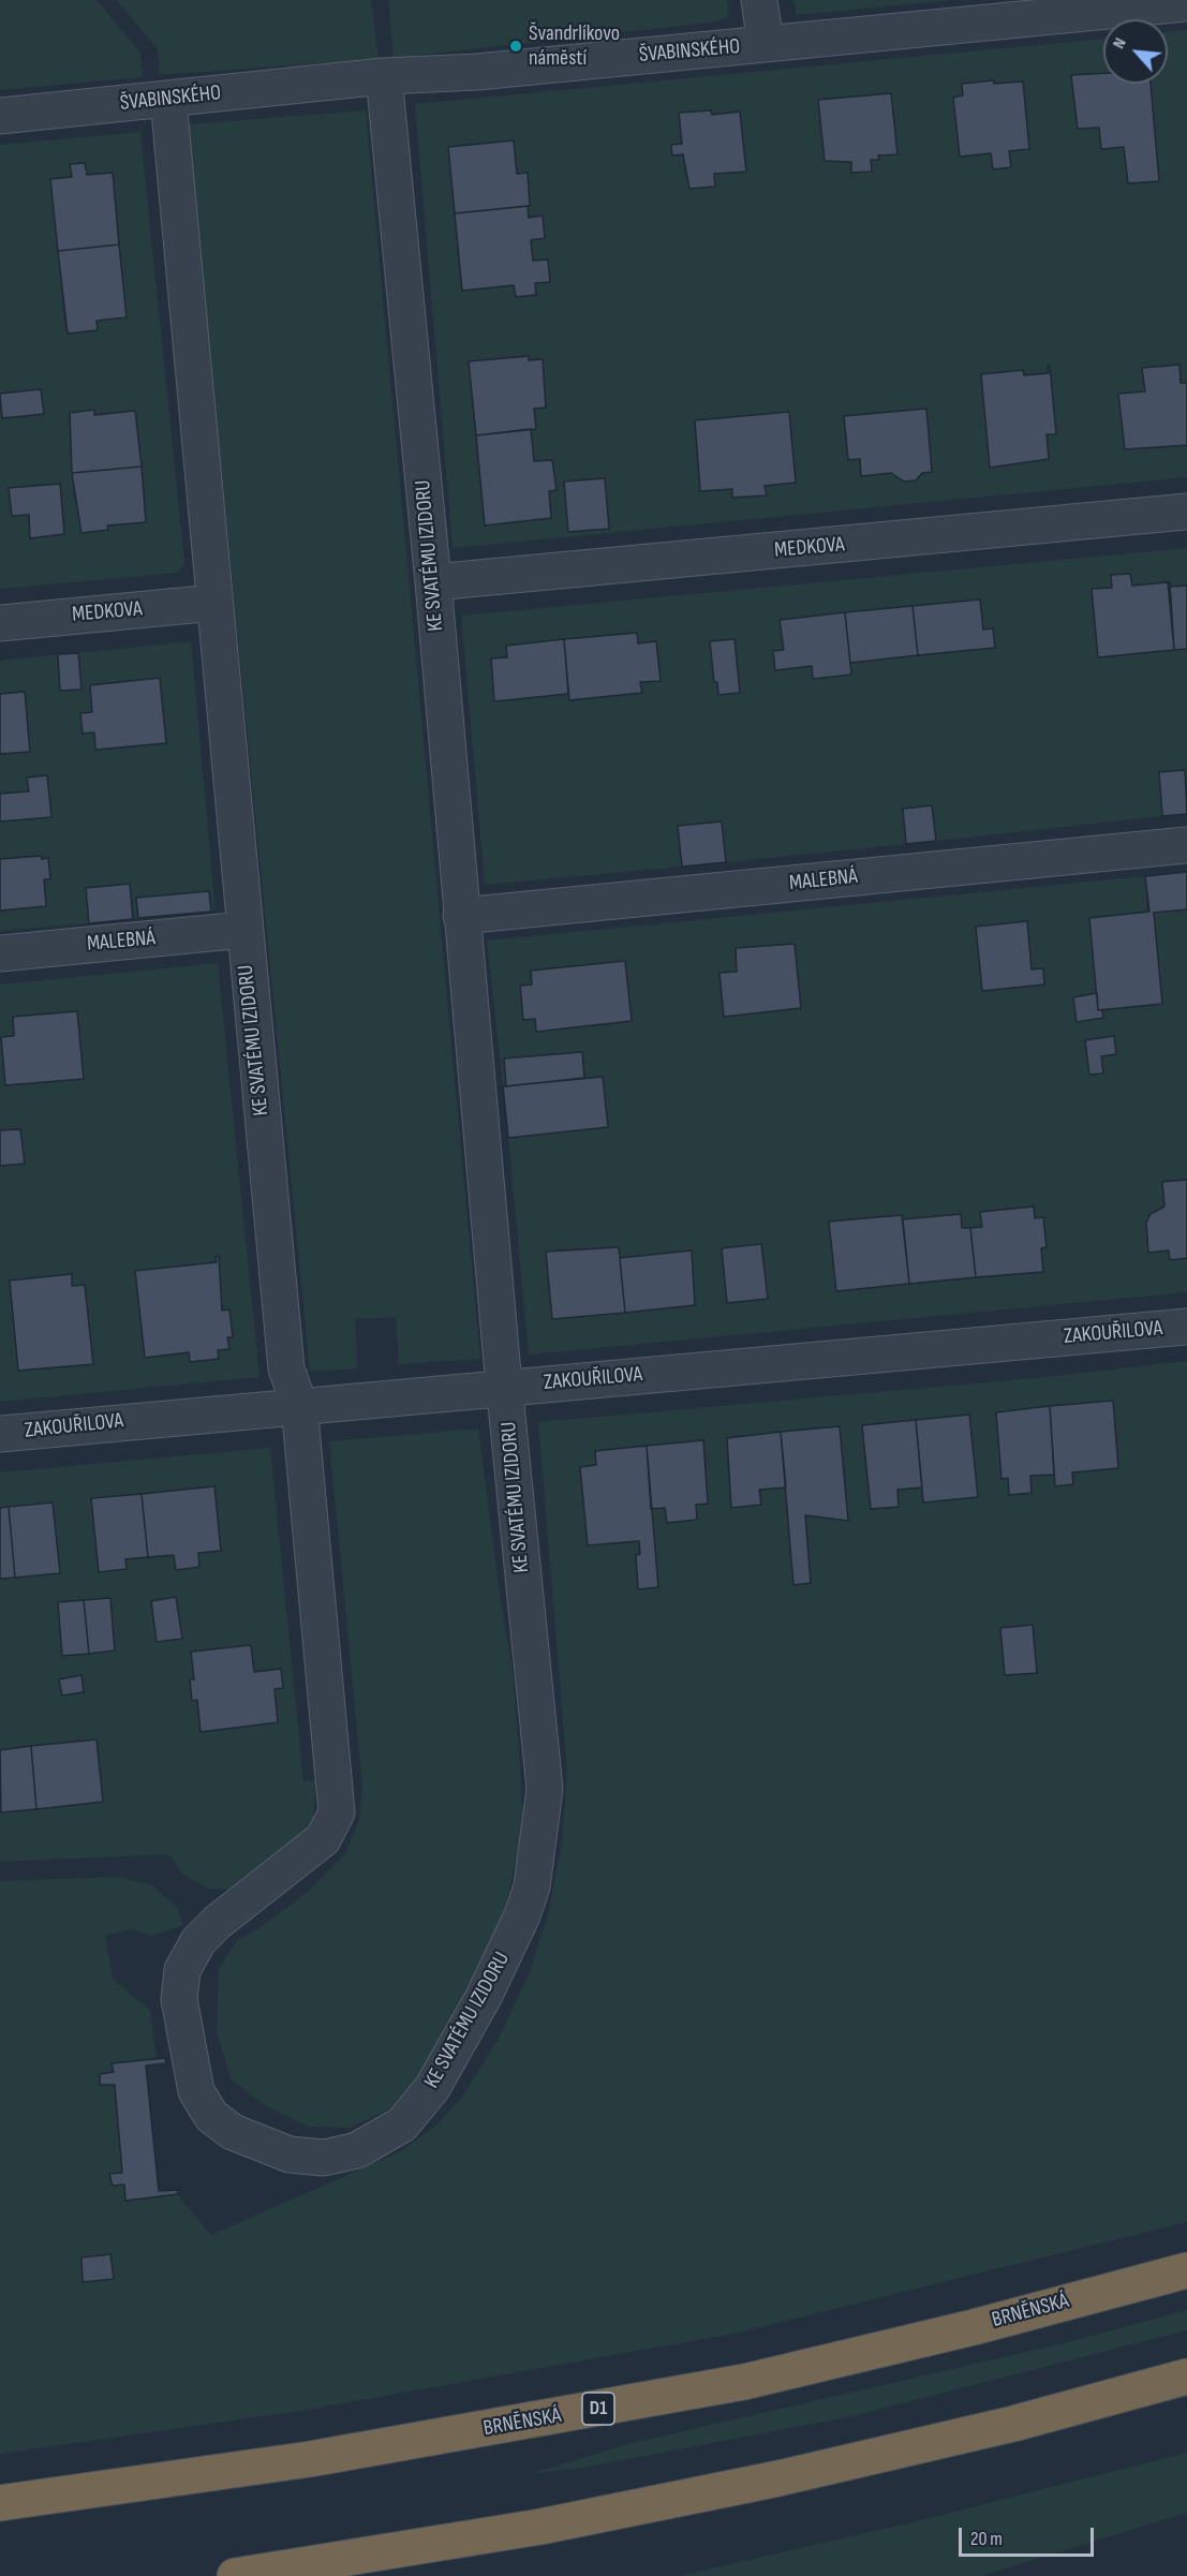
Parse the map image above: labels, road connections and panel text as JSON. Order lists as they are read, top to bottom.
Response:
{
  "streets": {
    "highway": ["BRNĚNSKÁ", "D1"],
    "street": [
      "ŠVABINSKÉHO",
      "MEDKOVA",
      "KE SVATÉMU IZIDORU",
      "MALEBNÁ",
      "ZAKOUŘILOVA"
    ]
  },
  "crossings": [
    ["ŠVABINSKÉHO", "KE SVATÉMU IZIDORU"],
    ["MEDKOVA", "KE SVATÉMU IZIDORU"],
    ["KE SVATÉMU IZIDORU", "MALEBNÁ"],
    ["KE SVATÉMU IZIDORU", "ZAKOUŘILOVA"]
  ],
  "places": ["Švandrlíkovo náměstí"],
  "scale_bar": "20 m",
  "north": "top left"
}
